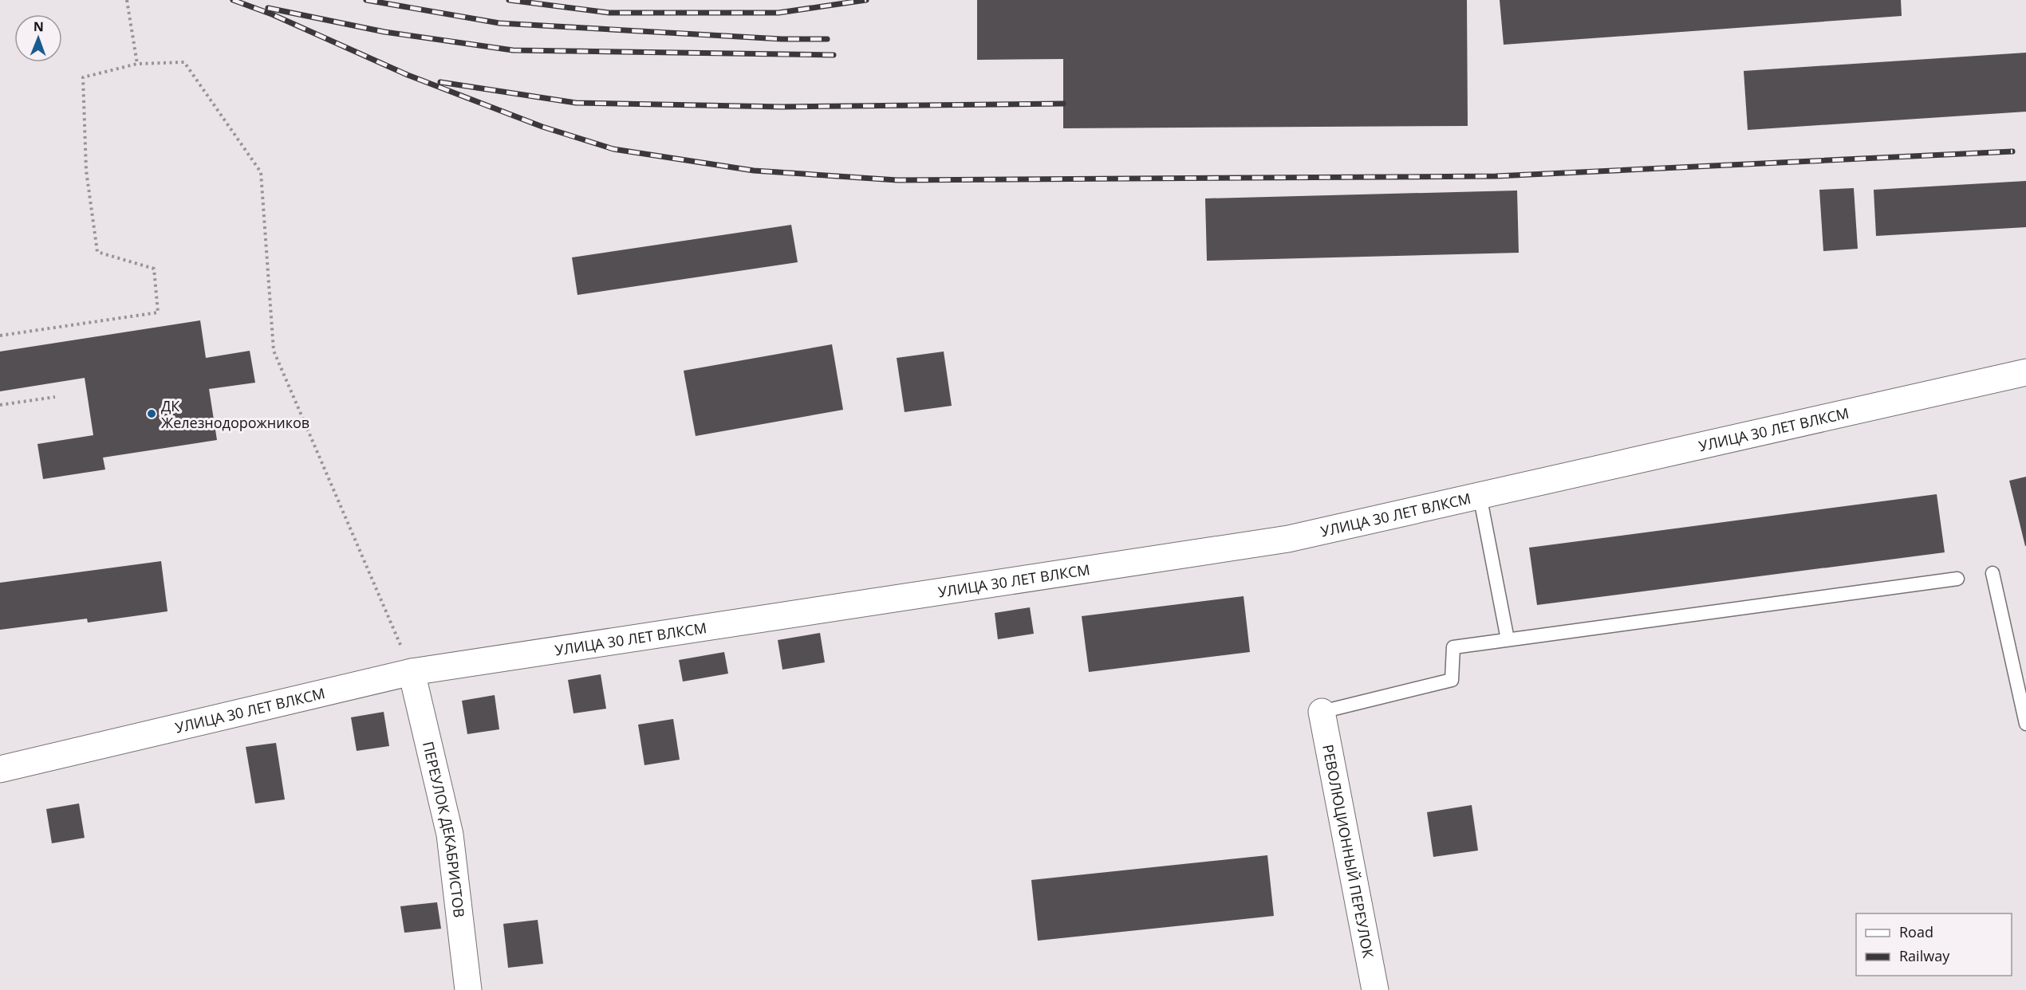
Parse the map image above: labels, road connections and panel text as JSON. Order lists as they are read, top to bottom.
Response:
{
  "streets": {
    "street": ["УЛИЦА 30 ЛЕТ ВЛКСМ", "ПЕРЕУЛОК ДЕКАБРИСТОВ", "РЕВОЛЮЦИОННЫЙ ПЕРЕУЛОК"]
  },
  "crossings": [
    ["УЛИЦА 30 ЛЕТ ВЛКСМ", "ПЕРЕУЛОК ДЕКАБРИСТОВ"]
  ],
  "places": ["ДК Железнодорожников"],
  "legend": ["Road", "Railway"],
  "north": "top"
}
